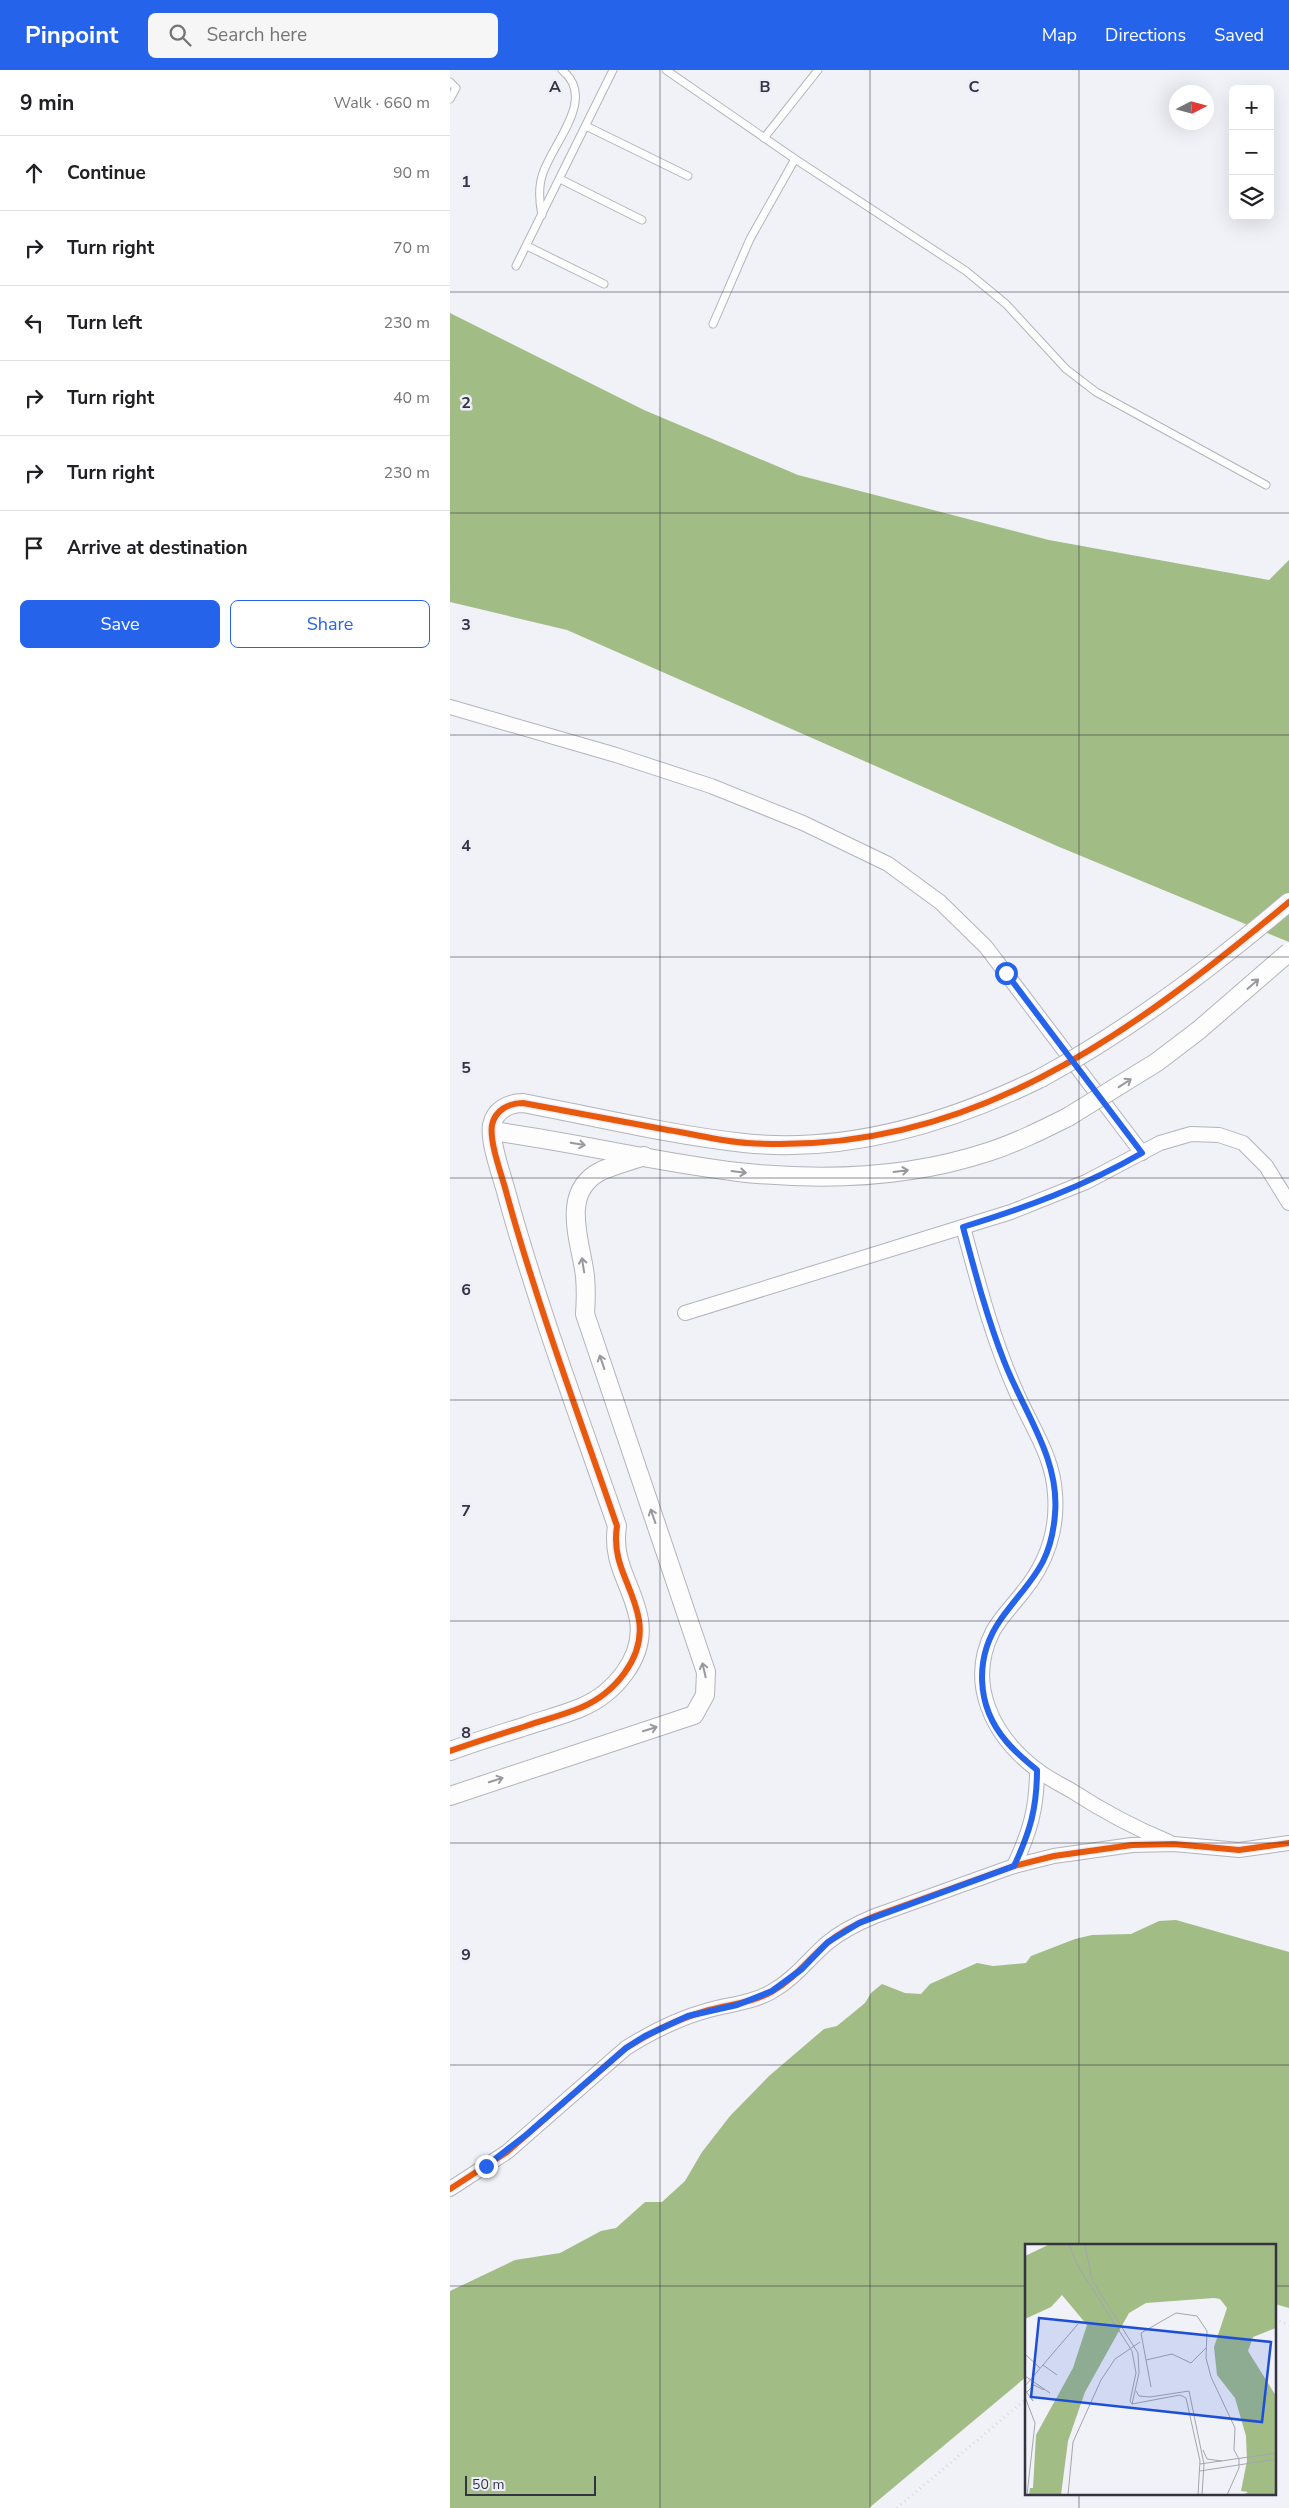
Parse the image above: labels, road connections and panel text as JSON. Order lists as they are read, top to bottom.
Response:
{
  "scale_bar": "50 m",
  "north": "right",
  "page": {
    "header": "Pinpoint",
    "search": "Search here",
    "nav": ["Map", "Directions", "Saved"],
    "heading": ["9 min", "Walk · 660 m"],
    "map_buttons": ["+", "−"],
    "list": [
      ["Continue", "90 m"],
      ["Turn right", "70 m"],
      ["Turn left", "230 m"],
      ["Turn right", "40 m"],
      ["Turn right", "230 m"],
      "Arrive at destination"
    ],
    "buttons": ["Save", "Share"],
    "scale": "50 m"
  },
  "grid": {
    "columns": ["A", "B", "C"],
    "rows": [
      "1",
      "2",
      "3",
      "4",
      "5",
      "6",
      "7",
      "8",
      "9"
    ]
  }
}
